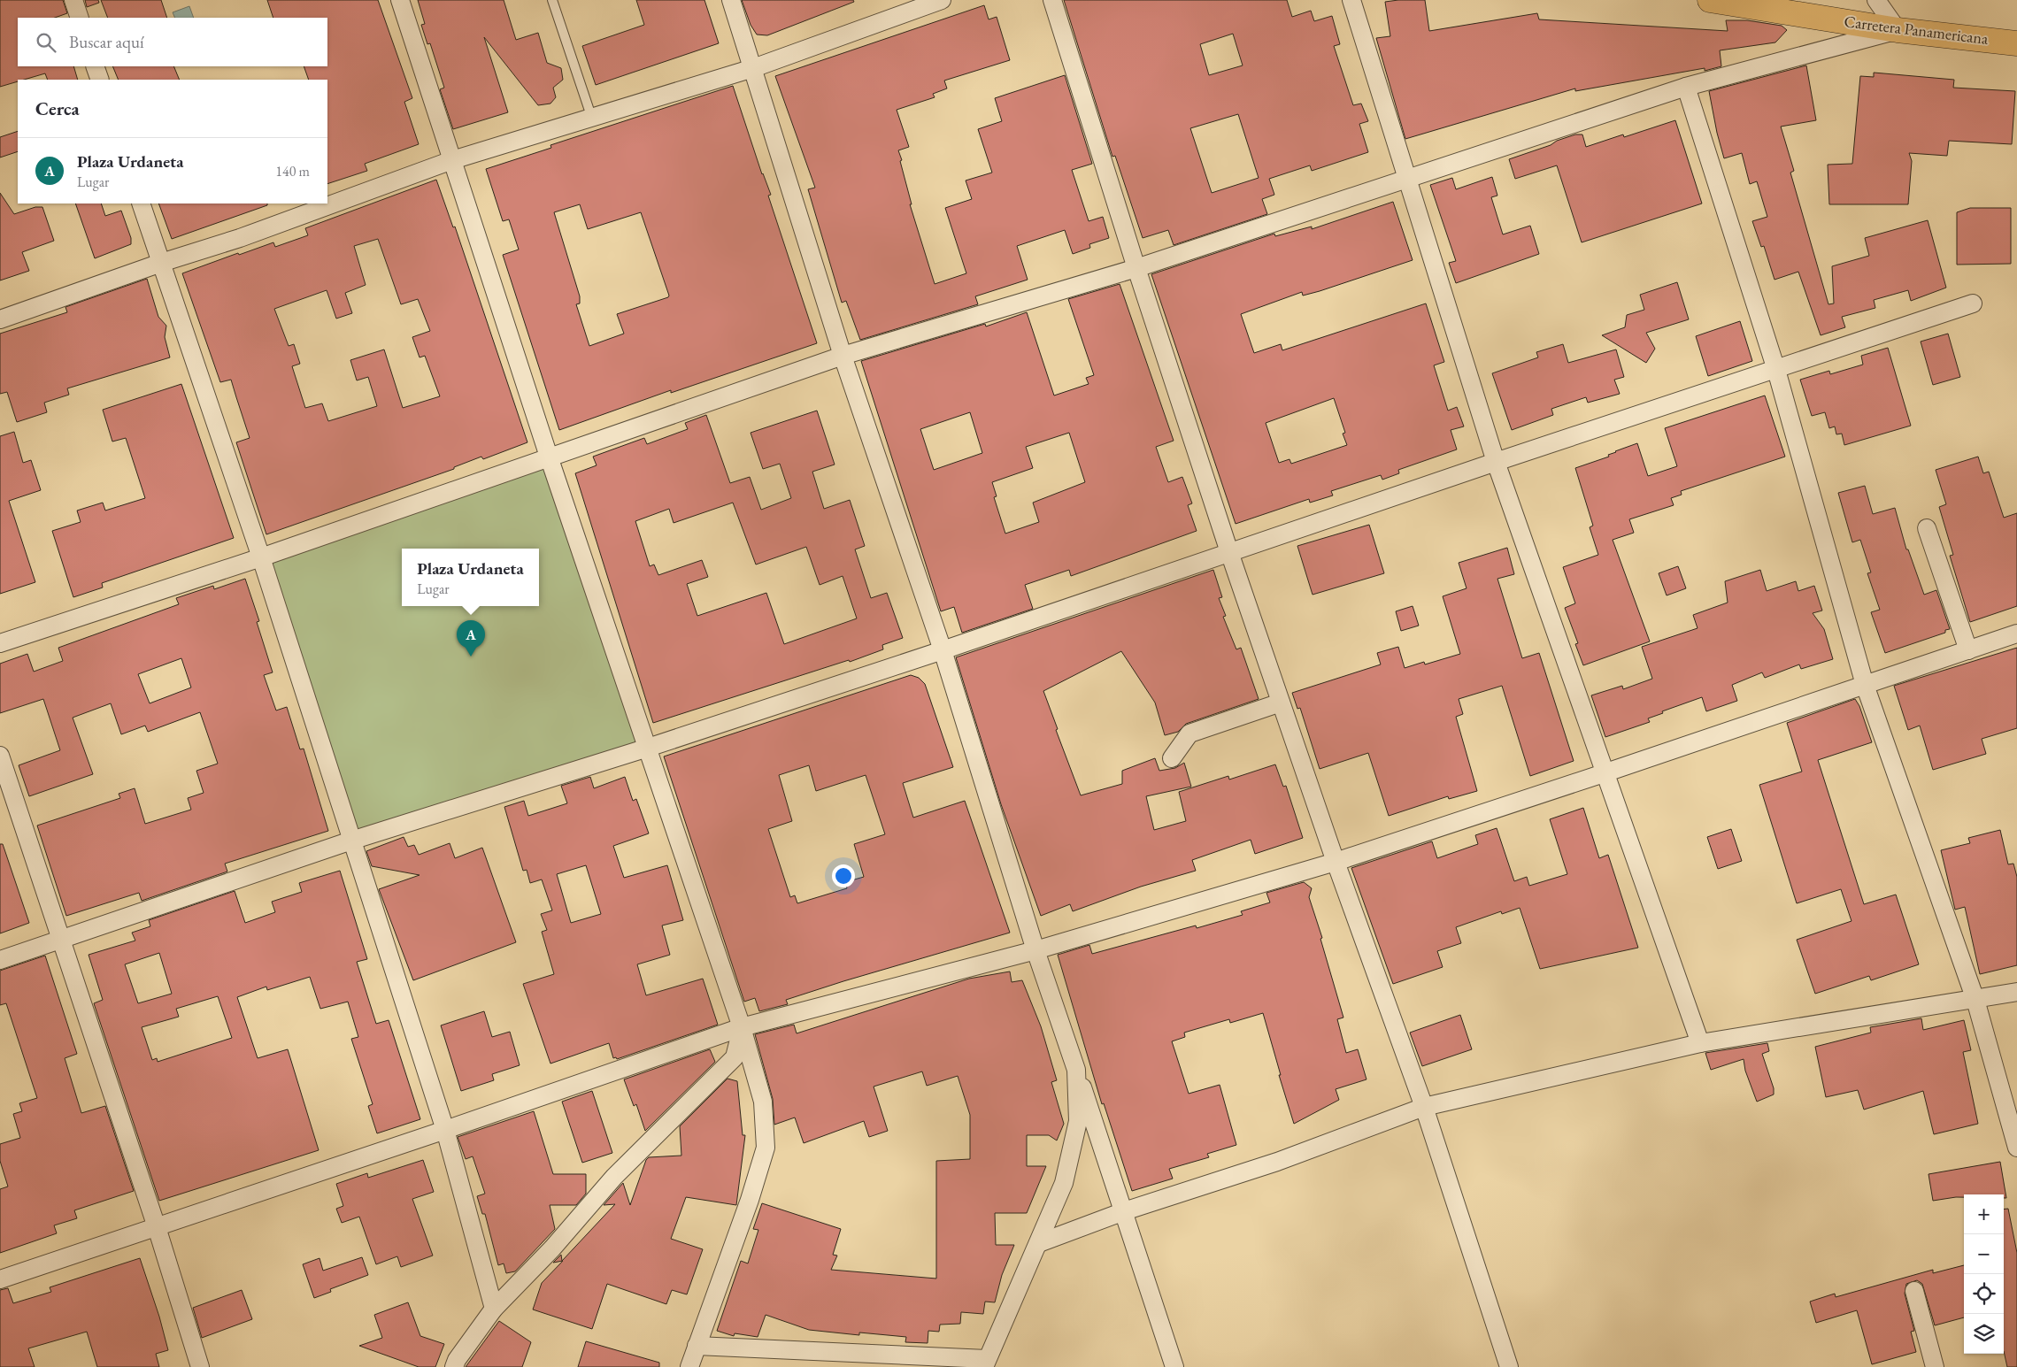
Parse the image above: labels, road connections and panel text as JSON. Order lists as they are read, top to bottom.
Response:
{
  "streets": {
    "main road": ["Carretera Panamericana"]
  },
  "page": {
    "search": "Buscar aquí",
    "heading": "Cerca",
    "list": [
      {
        "mark": "A",
        "name": "Plaza Urdaneta",
        "note": "Lugar",
        "value": "140 m"
      }
    ],
    "popup": ["Plaza Urdaneta", "Lugar"],
    "pins": "A",
    "map_buttons": ["+", "−"]
  }
}
